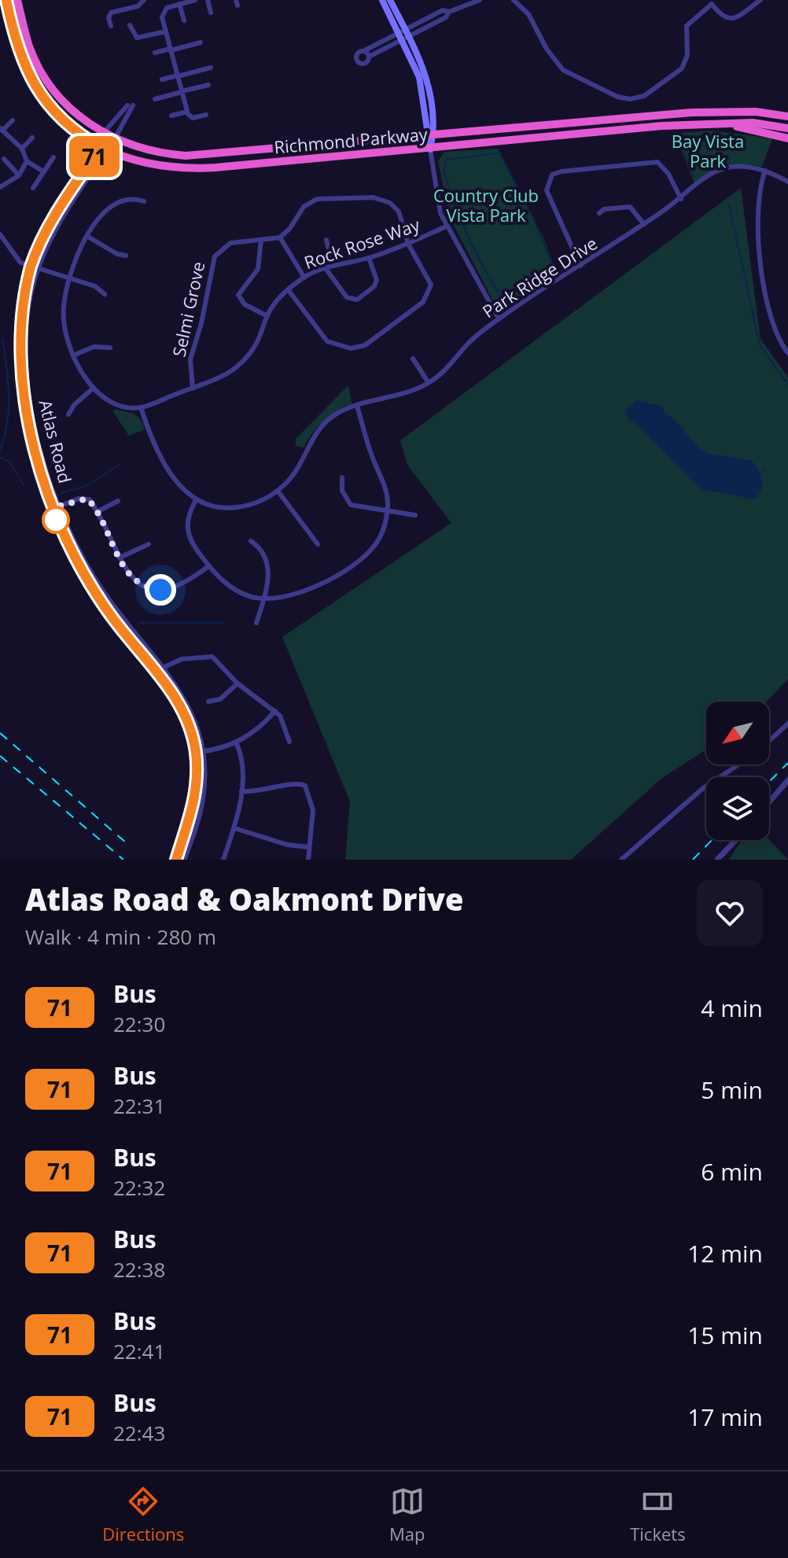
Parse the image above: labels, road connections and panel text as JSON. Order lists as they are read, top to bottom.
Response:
{
  "streets": {
    "highway": ["Richmond Parkway"],
    "street": [
      "Rock Rose Way",
      "Park Ridge Drive",
      "Selmi Grove",
      "Atlas Road"
    ]
  },
  "crossings": [
    ["Richmond Parkway", "Atlas Road"],
    ["Rock Rose Way", "Selmi Grove"]
  ],
  "parks": ["Bay Vista Park", "Country Club Vista Park"],
  "lines": ["bus line 71"],
  "north": "bottom left",
  "page": {
    "on_map": "71",
    "heading": ["Atlas Road & Oakmont Drive", "Walk · 4 min · 280 m"],
    "list": [
      {
        "mark": "71",
        "name": "Bus",
        "note": "22:30",
        "value": "4 min"
      },
      {
        "mark": "71",
        "name": "Bus",
        "note": "22:31",
        "value": "5 min"
      },
      {
        "mark": "71",
        "name": "Bus",
        "note": "22:32",
        "value": "6 min"
      },
      {
        "mark": "71",
        "name": "Bus",
        "note": "22:38",
        "value": "12 min"
      },
      {
        "mark": "71",
        "name": "Bus",
        "note": "22:41",
        "value": "15 min"
      },
      {
        "mark": "71",
        "name": "Bus",
        "note": "22:43",
        "value": "17 min"
      }
    ],
    "tabs": ["Directions", "Map", "Tickets"]
  }
}
